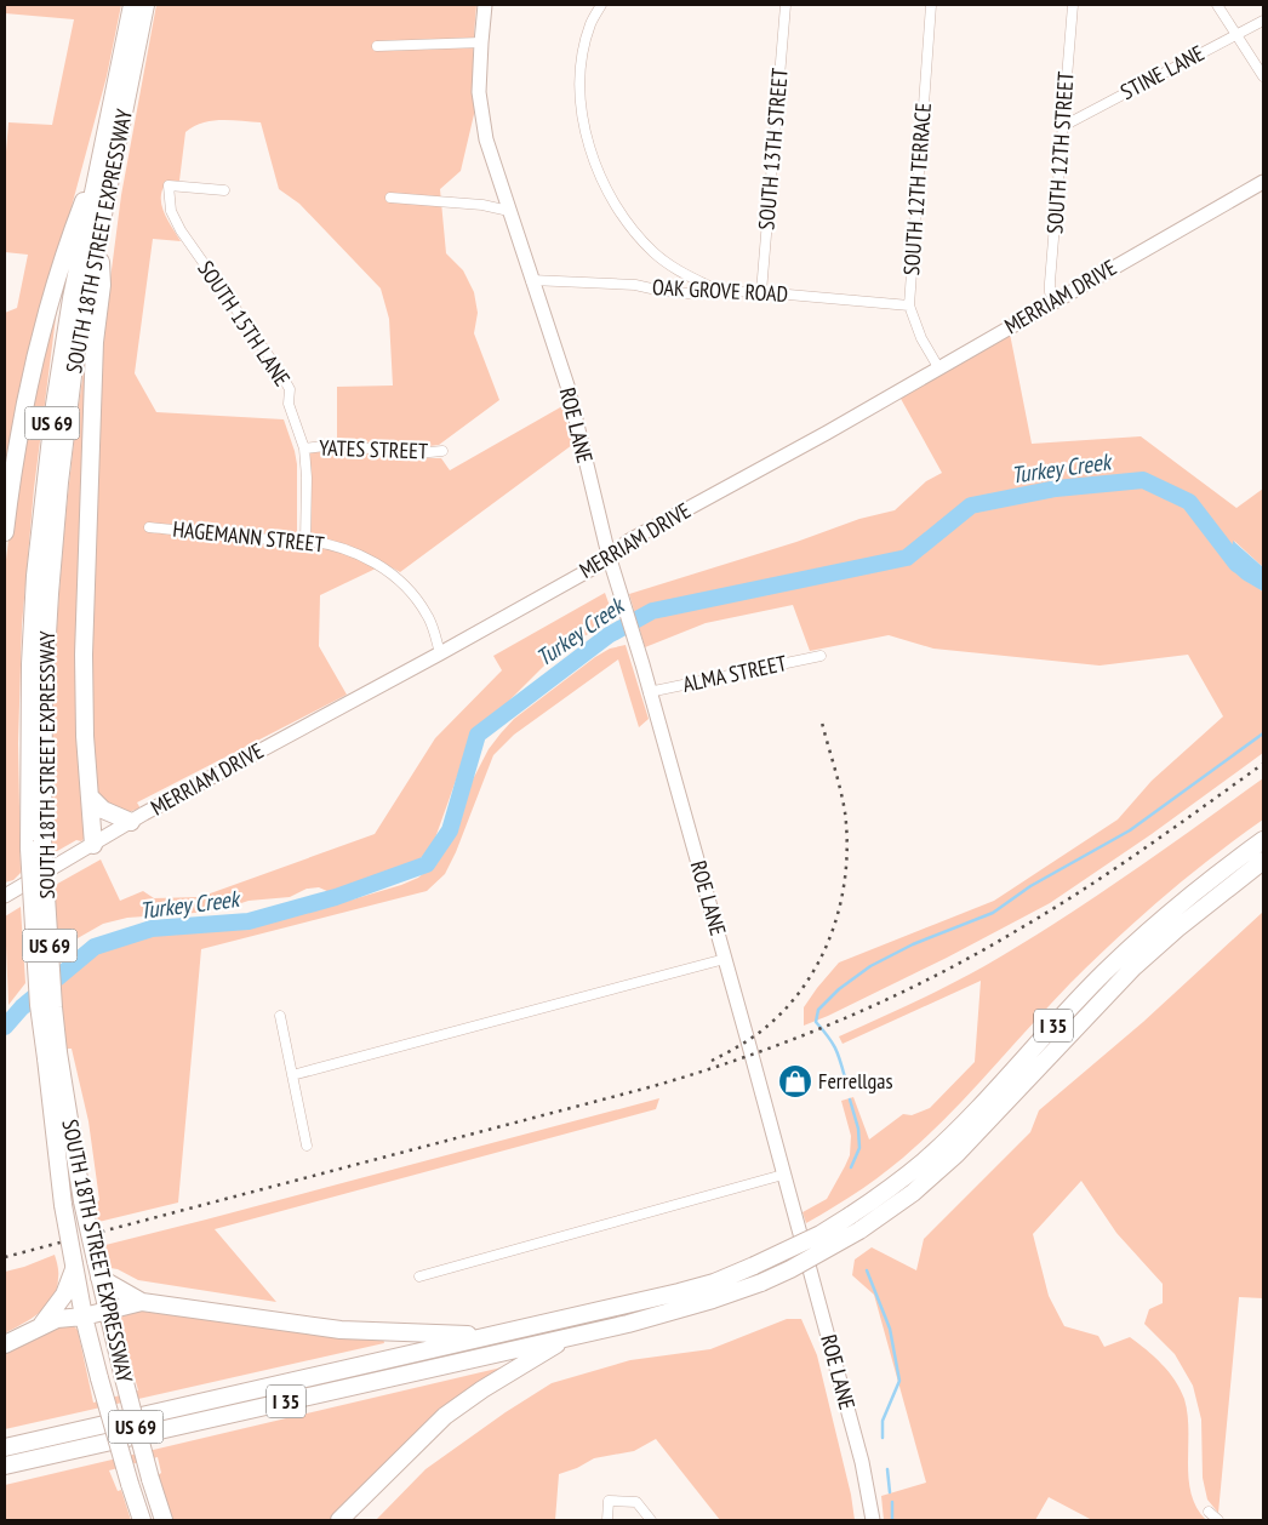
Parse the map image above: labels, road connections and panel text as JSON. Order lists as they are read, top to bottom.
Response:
{
  "streets": {
    "highway": ["SOUTH 18TH STREET EXPRESSWAY", "US 69", "I 35"],
    "street": [
      "STINE LANE",
      "SOUTH 13TH STREET",
      "SOUTH 12TH STREET",
      "SOUTH 12TH TERRACE",
      "OAK GROVE ROAD",
      "MERRIAM DRIVE",
      "SOUTH 15TH LANE",
      "ROE LANE",
      "YATES STREET",
      "HAGEMANN STREET",
      "ALMA STREET"
    ]
  },
  "crossings": [
    ["STINE LANE", "SOUTH 12TH STREET"],
    ["SOUTH 13TH STREET", "OAK GROVE ROAD"],
    ["SOUTH 12TH STREET", "MERRIAM DRIVE"],
    ["SOUTH 12TH TERRACE", "OAK GROVE ROAD"],
    ["SOUTH 12TH TERRACE", "MERRIAM DRIVE"],
    ["OAK GROVE ROAD", "ROE LANE"],
    ["MERRIAM DRIVE", "ROE LANE"],
    ["MERRIAM DRIVE", "HAGEMANN STREET"],
    ["SOUTH 15TH LANE", "YATES STREET"],
    ["SOUTH 15TH LANE", "HAGEMANN STREET"],
    ["ROE LANE", "ALMA STREET"]
  ],
  "water": ["Turkey Creek"],
  "places": {
    "shop": ["Ferrellgas"]
  }
}
